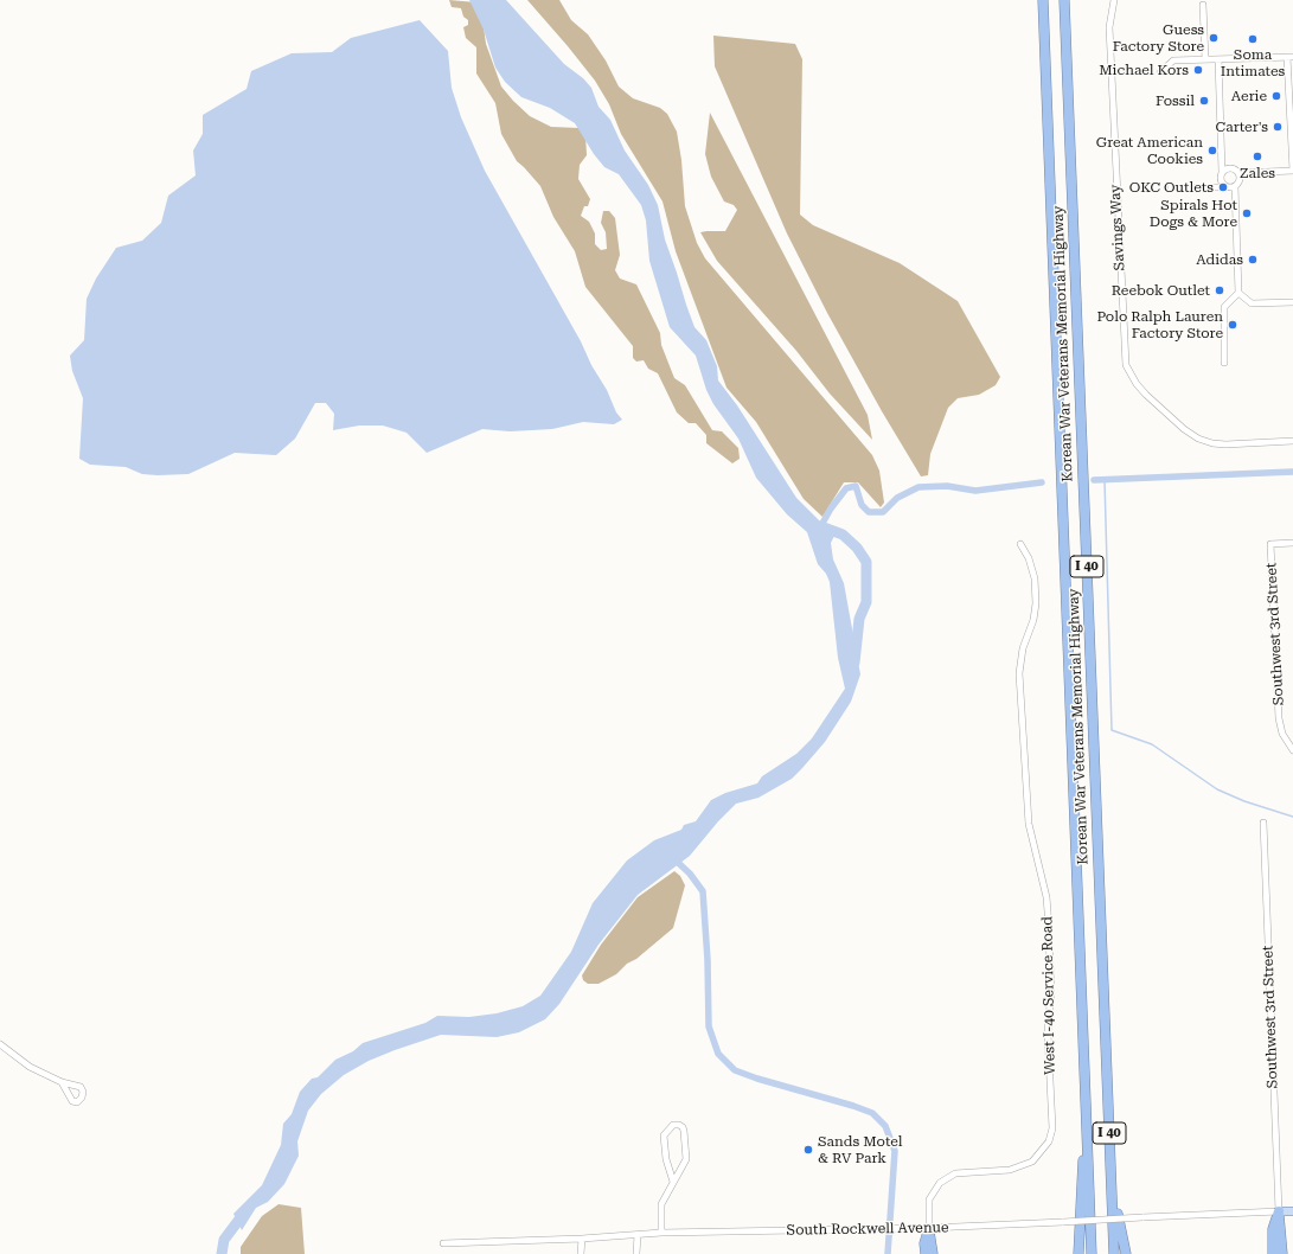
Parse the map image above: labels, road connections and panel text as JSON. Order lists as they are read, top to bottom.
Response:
{
  "streets": {
    "highway": ["Korean War Veterans Memorial Highway", "I 40"],
    "main road": ["South Rockwell Avenue"],
    "street": ["Savings Way", "Southwest 3rd Street", "West I-40 Service Road"]
  },
  "crossings": [
    ["Southwest 3rd Street", "South Rockwell Avenue"],
    ["West I-40 Service Road", "South Rockwell Avenue"]
  ],
  "places": [
    "Guess Factory Store",
    "Soma Intimates",
    "Michael Kors",
    "Aerie",
    "Fossil",
    "Carter's",
    "Great American Cookies",
    "Zales",
    "OKC Outlets",
    "Spirals Hot Dogs & More",
    "Adidas",
    "Reebok Outlet",
    "Polo Ralph Lauren Factory Store",
    "Sands Motel & RV Park"
  ]
}
